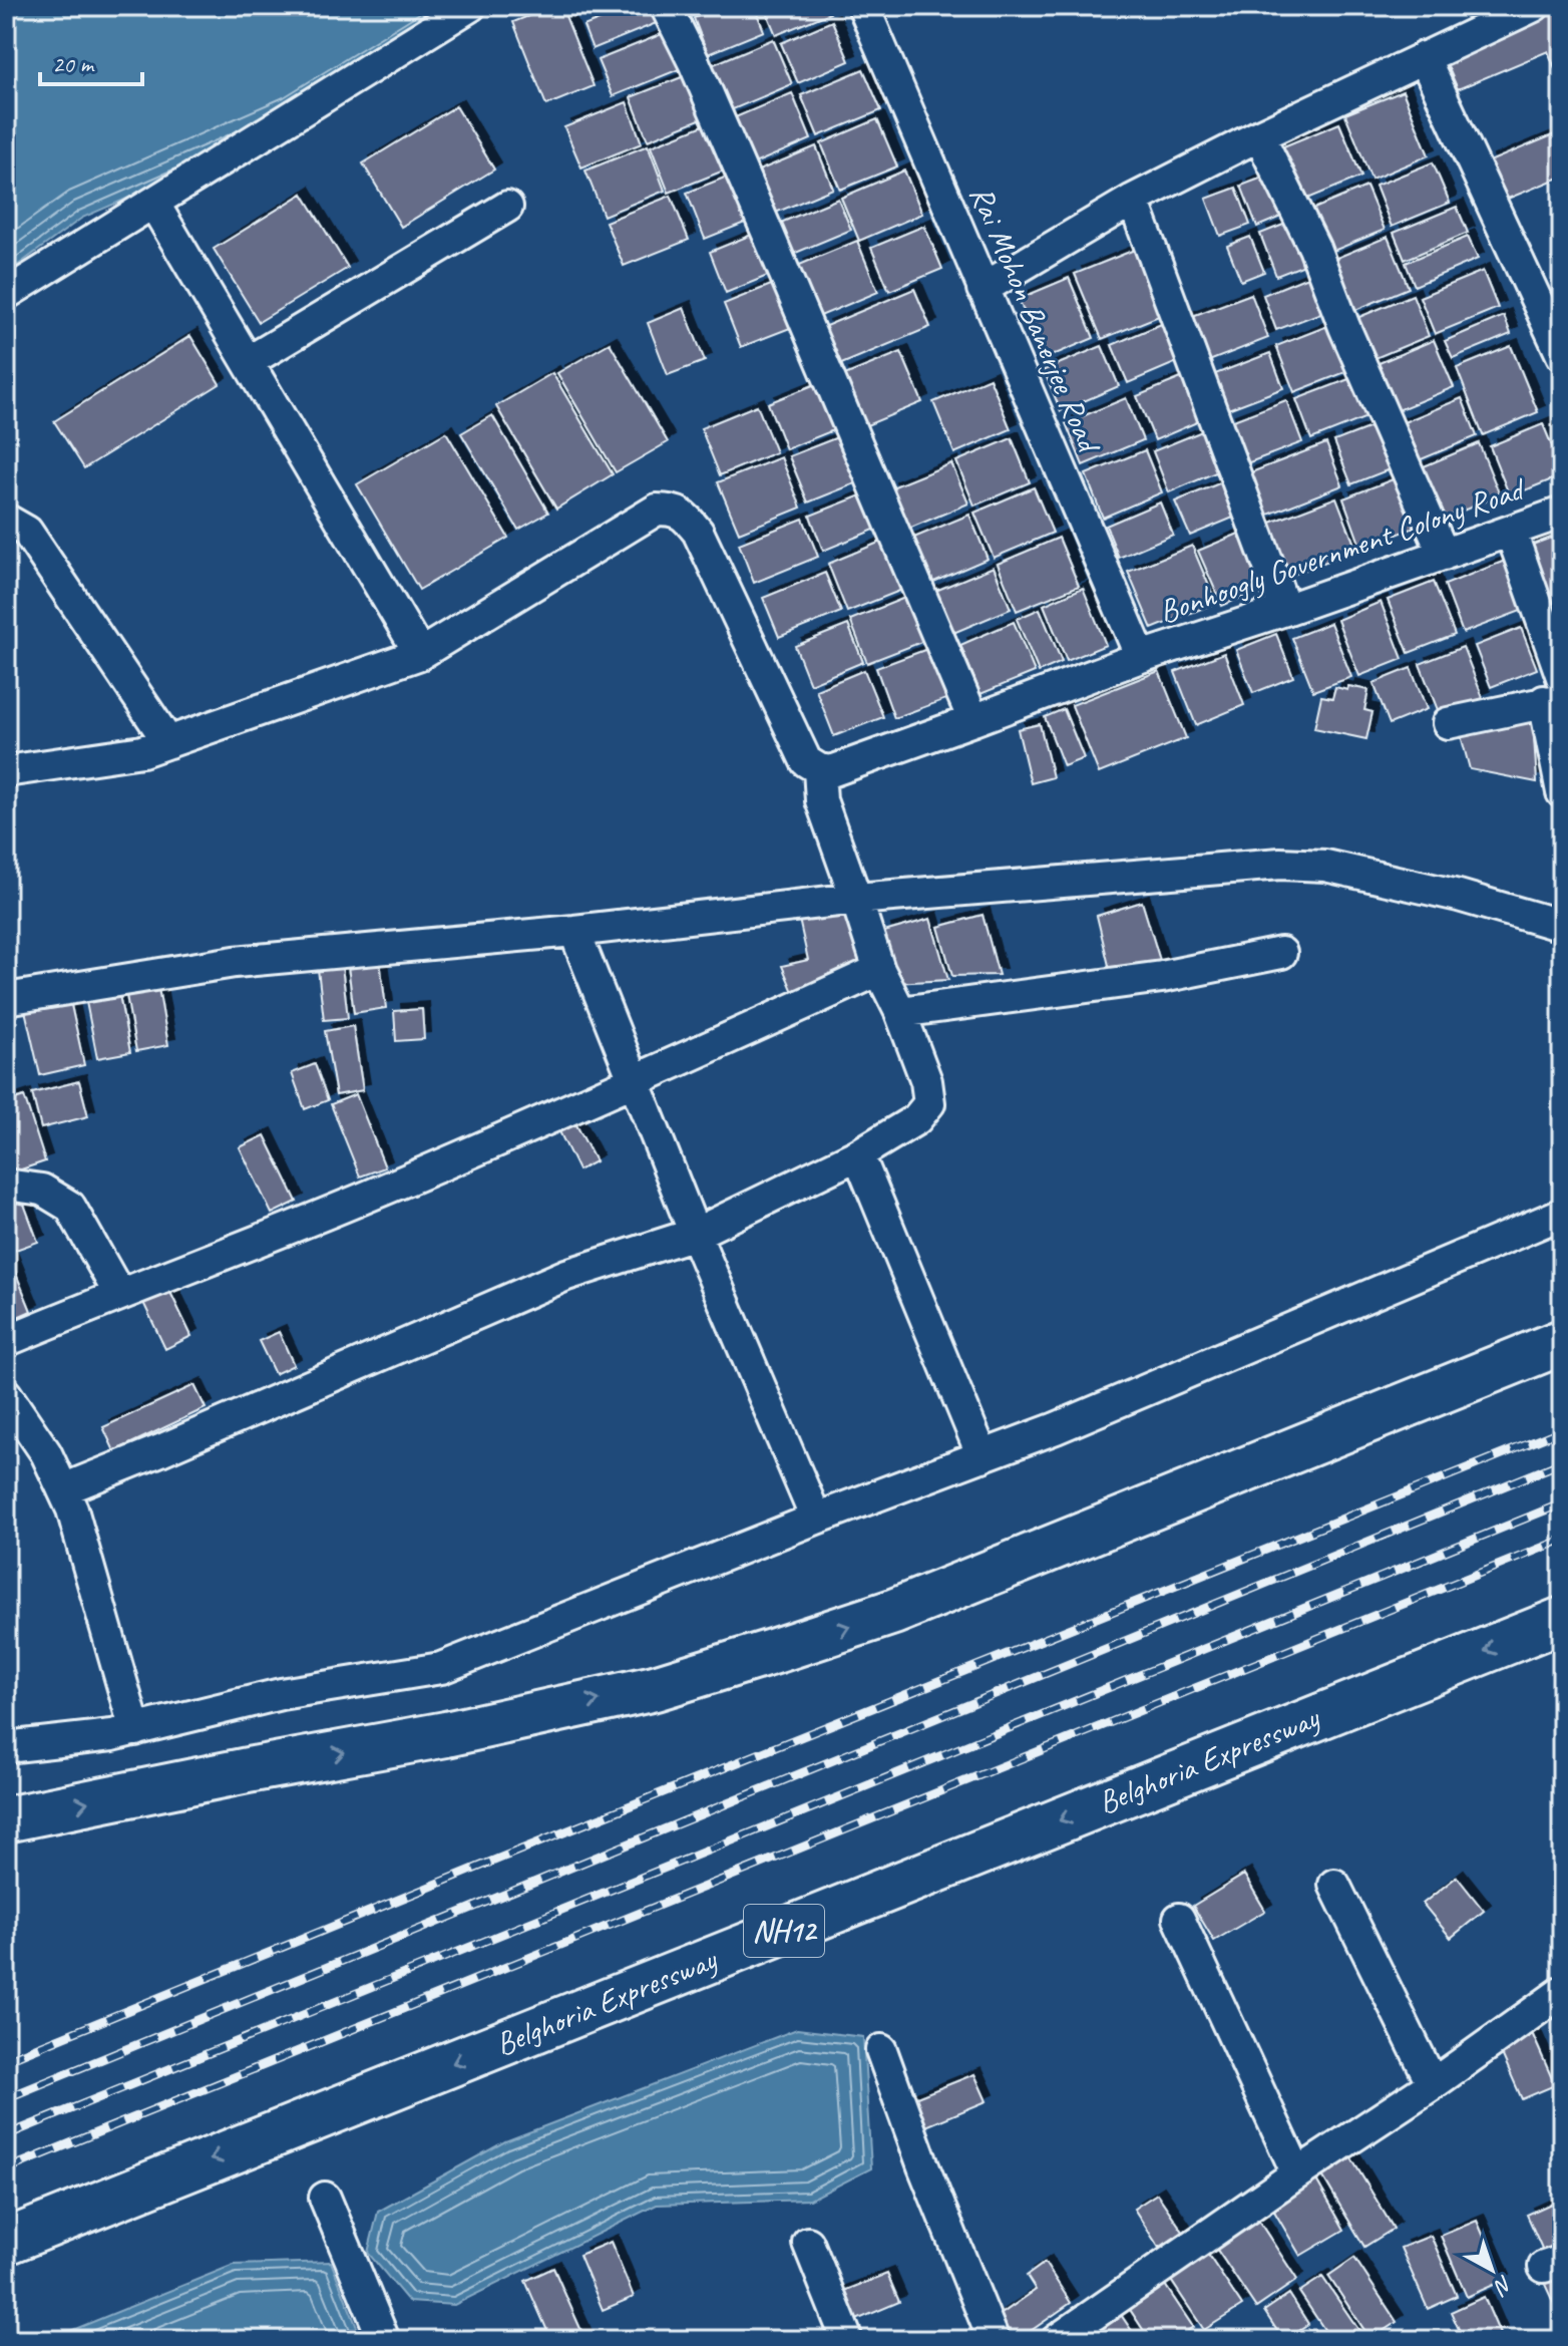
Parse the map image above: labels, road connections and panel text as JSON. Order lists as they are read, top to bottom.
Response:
{
  "streets": {
    "highway": ["Belghoria Expressway", "NH12"],
    "street": ["Rai Mohon Banerjee Road", "Bonhoogly Government Colony Road"]
  },
  "crossings": [
    ["Rai Mohon Banerjee Road", "Bonhoogly Government Colony Road"]
  ],
  "scale_bar": "20 m",
  "north": "bottom right"
}
